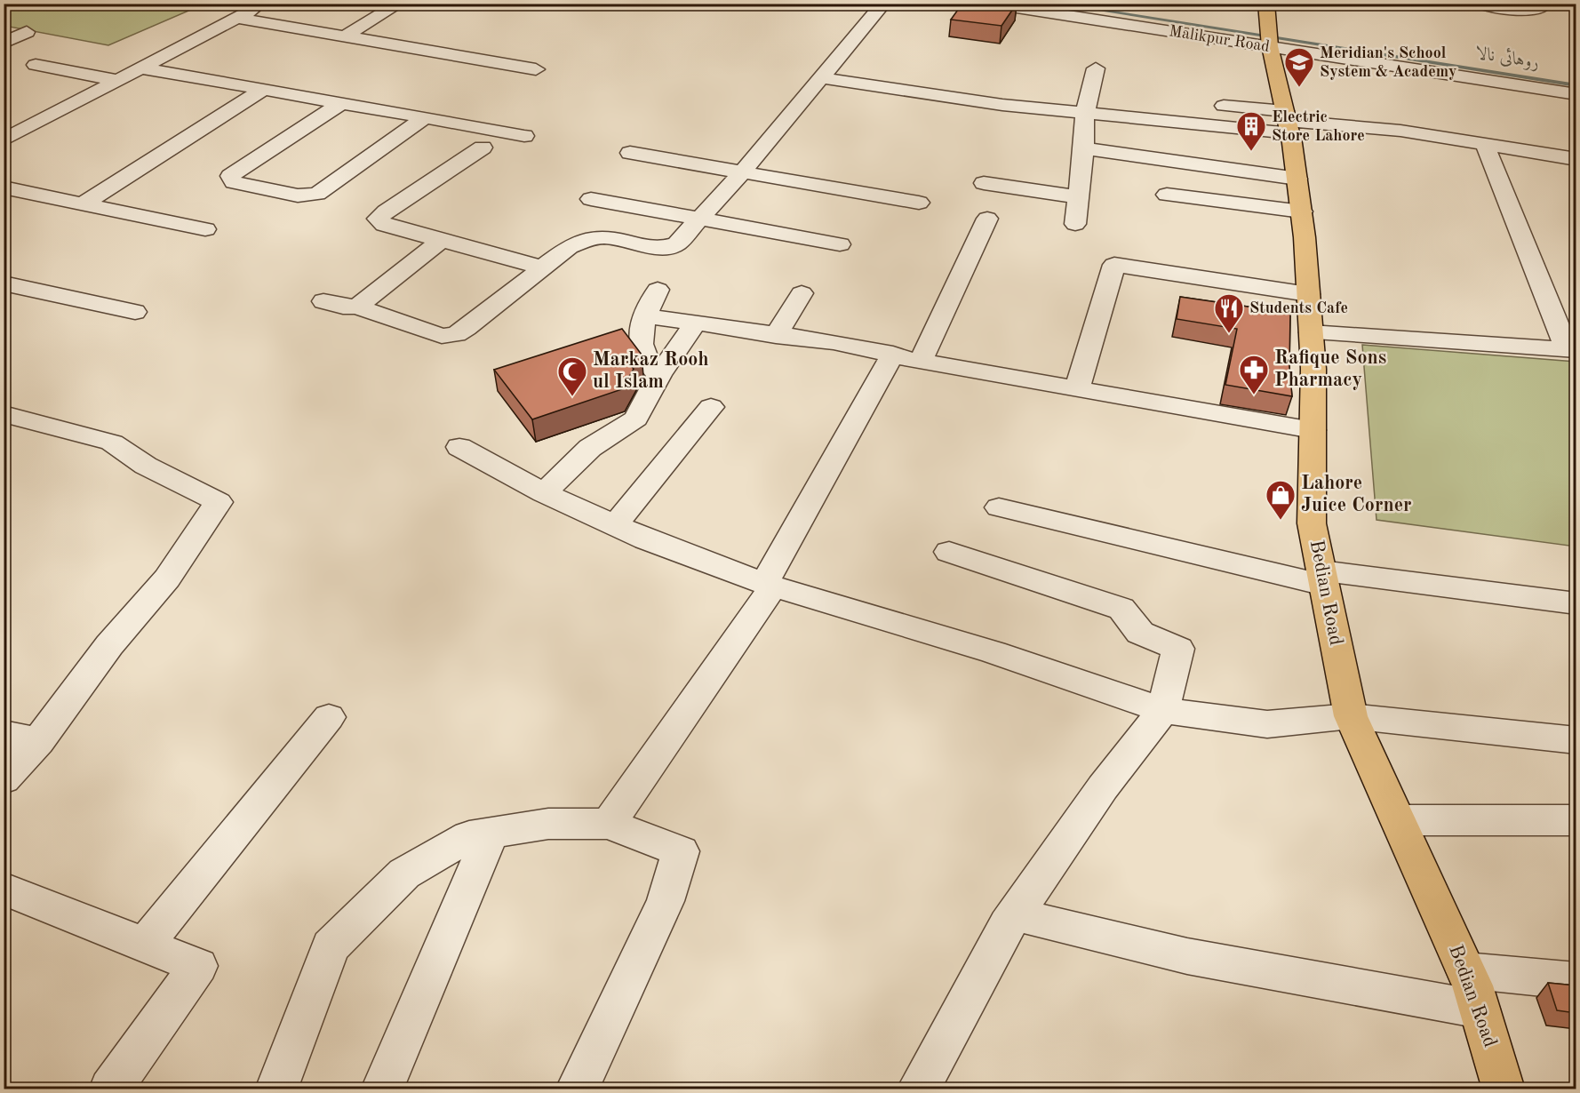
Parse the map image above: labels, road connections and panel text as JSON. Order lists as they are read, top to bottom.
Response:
{
  "streets": {
    "main road": ["Bedian Road"],
    "street": ["Malikpur Road"]
  },
  "crossings": [
    ["Malikpur Road", "Bedian Road"]
  ],
  "water": ["روہائی نالا"],
  "places": {
    "school or university": ["Meridian's School System & Academy"],
    "building": ["Electric Store Lahore"],
    "restaurant": ["Students Cafe"],
    "pharmacy": ["Rafique Sons Pharmacy"],
    "mosque": ["Markaz Rooh ul Islam"],
    "shop": ["Lahore Juice Corner"]
  }
}
